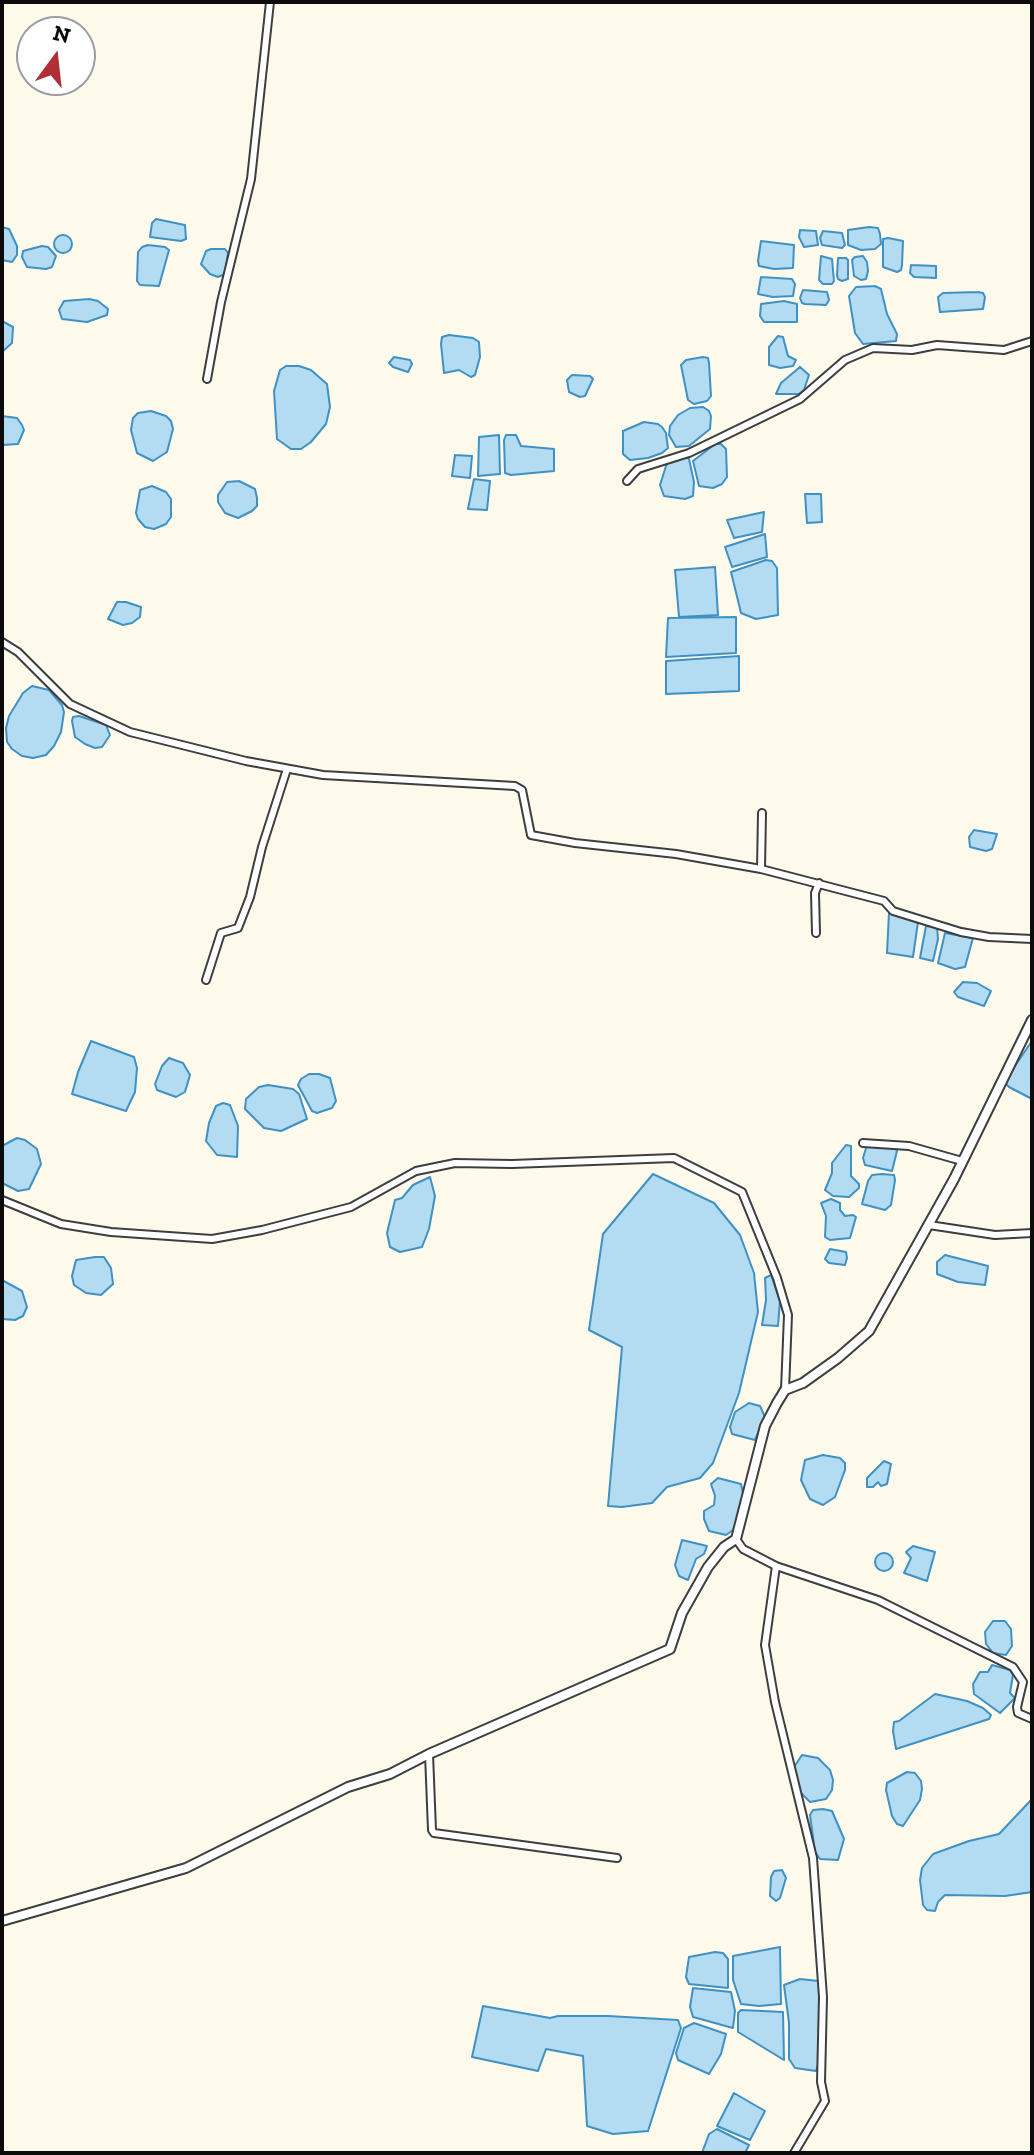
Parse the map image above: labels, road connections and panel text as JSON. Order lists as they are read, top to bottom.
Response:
{
  "north": "top"
}
